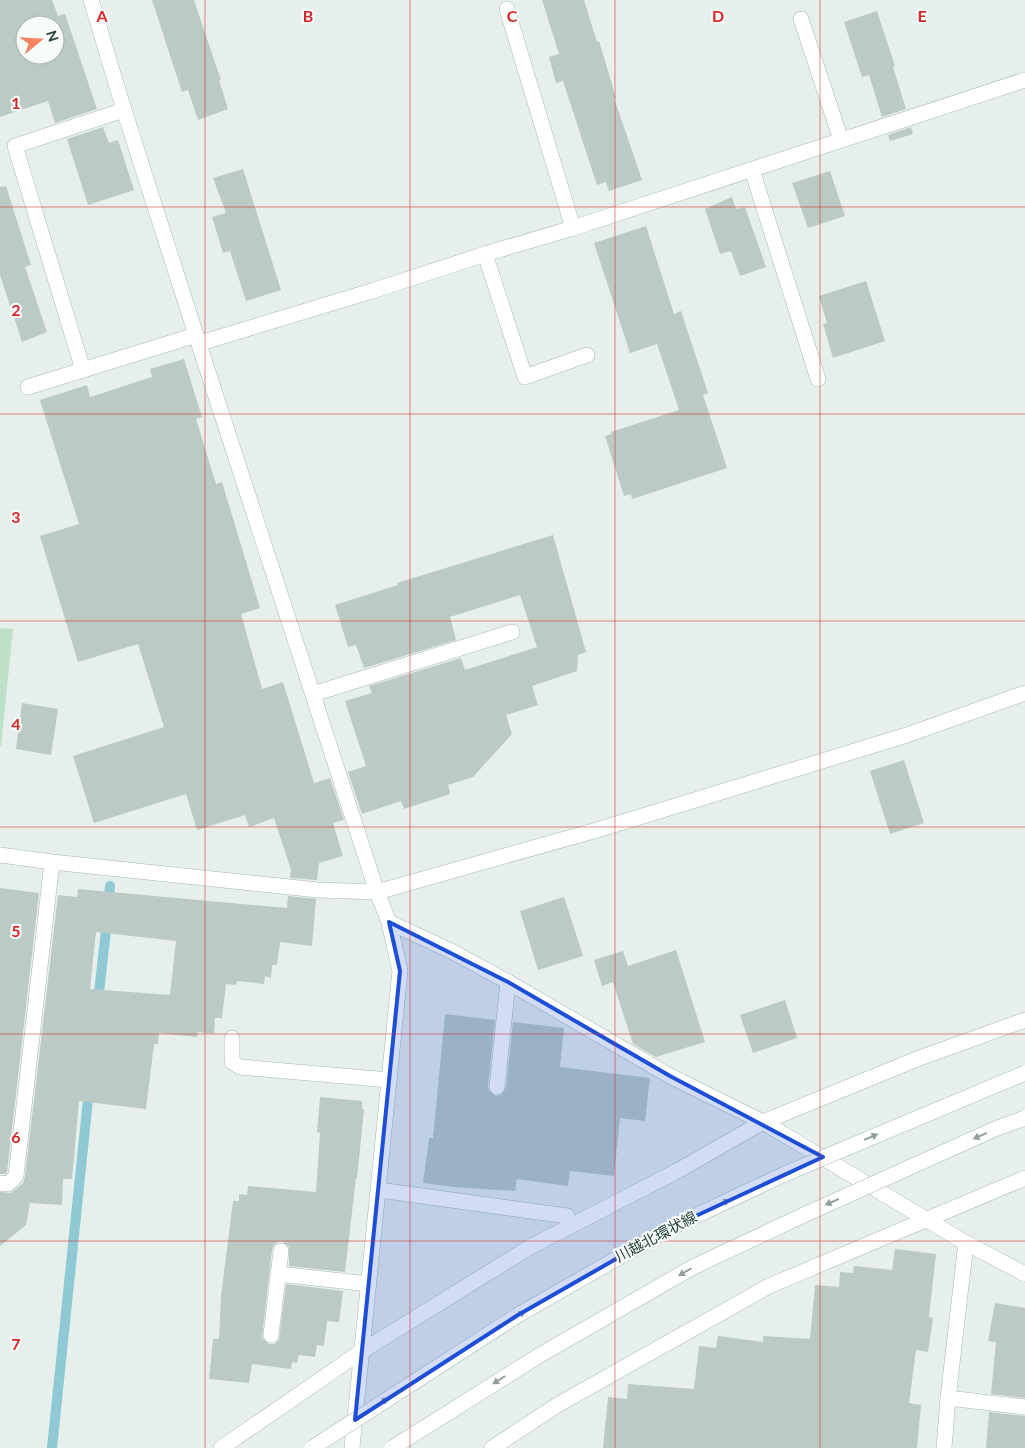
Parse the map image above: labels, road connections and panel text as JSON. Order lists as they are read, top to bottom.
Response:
{
  "streets": {
    "street": ["川越北環状線"]
  },
  "north": "right",
  "grid": {
    "columns": [
      "A",
      "B",
      "C",
      "D",
      "E"
    ],
    "rows": [
      "1",
      "2",
      "3",
      "4",
      "5",
      "6",
      "7"
    ]
  }
}
